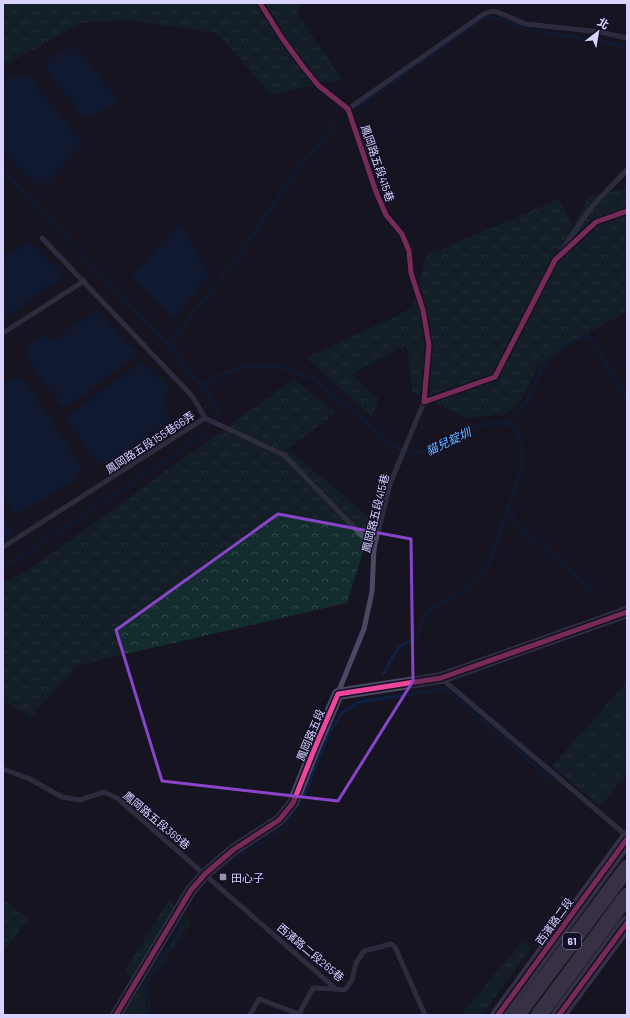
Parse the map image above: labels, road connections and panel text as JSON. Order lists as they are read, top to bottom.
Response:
{
  "streets": {
    "highway": ["61"],
    "main road": ["西濱路二段"],
    "street": ["鳳岡路五段"],
    "lane": [
      "鳳岡路五段415巷",
      "鳳岡路五段155巷66弄",
      "鳳岡路五段369巷",
      "西濱路二段265巷"
    ]
  },
  "crossings": [
    ["鳳岡路五段415巷", "鳳岡路五段155巷66弄"],
    ["鳳岡路五段415巷", "鳳岡路五段"],
    ["鳳岡路五段", "鳳岡路五段369巷"],
    ["鳳岡路五段", "西濱路二段265巷"],
    ["鳳岡路五段369巷", "西濱路二段265巷"]
  ],
  "water": ["貓兒錠圳"],
  "places": {
    "transit": ["田心子"]
  },
  "north": "top right"
}
